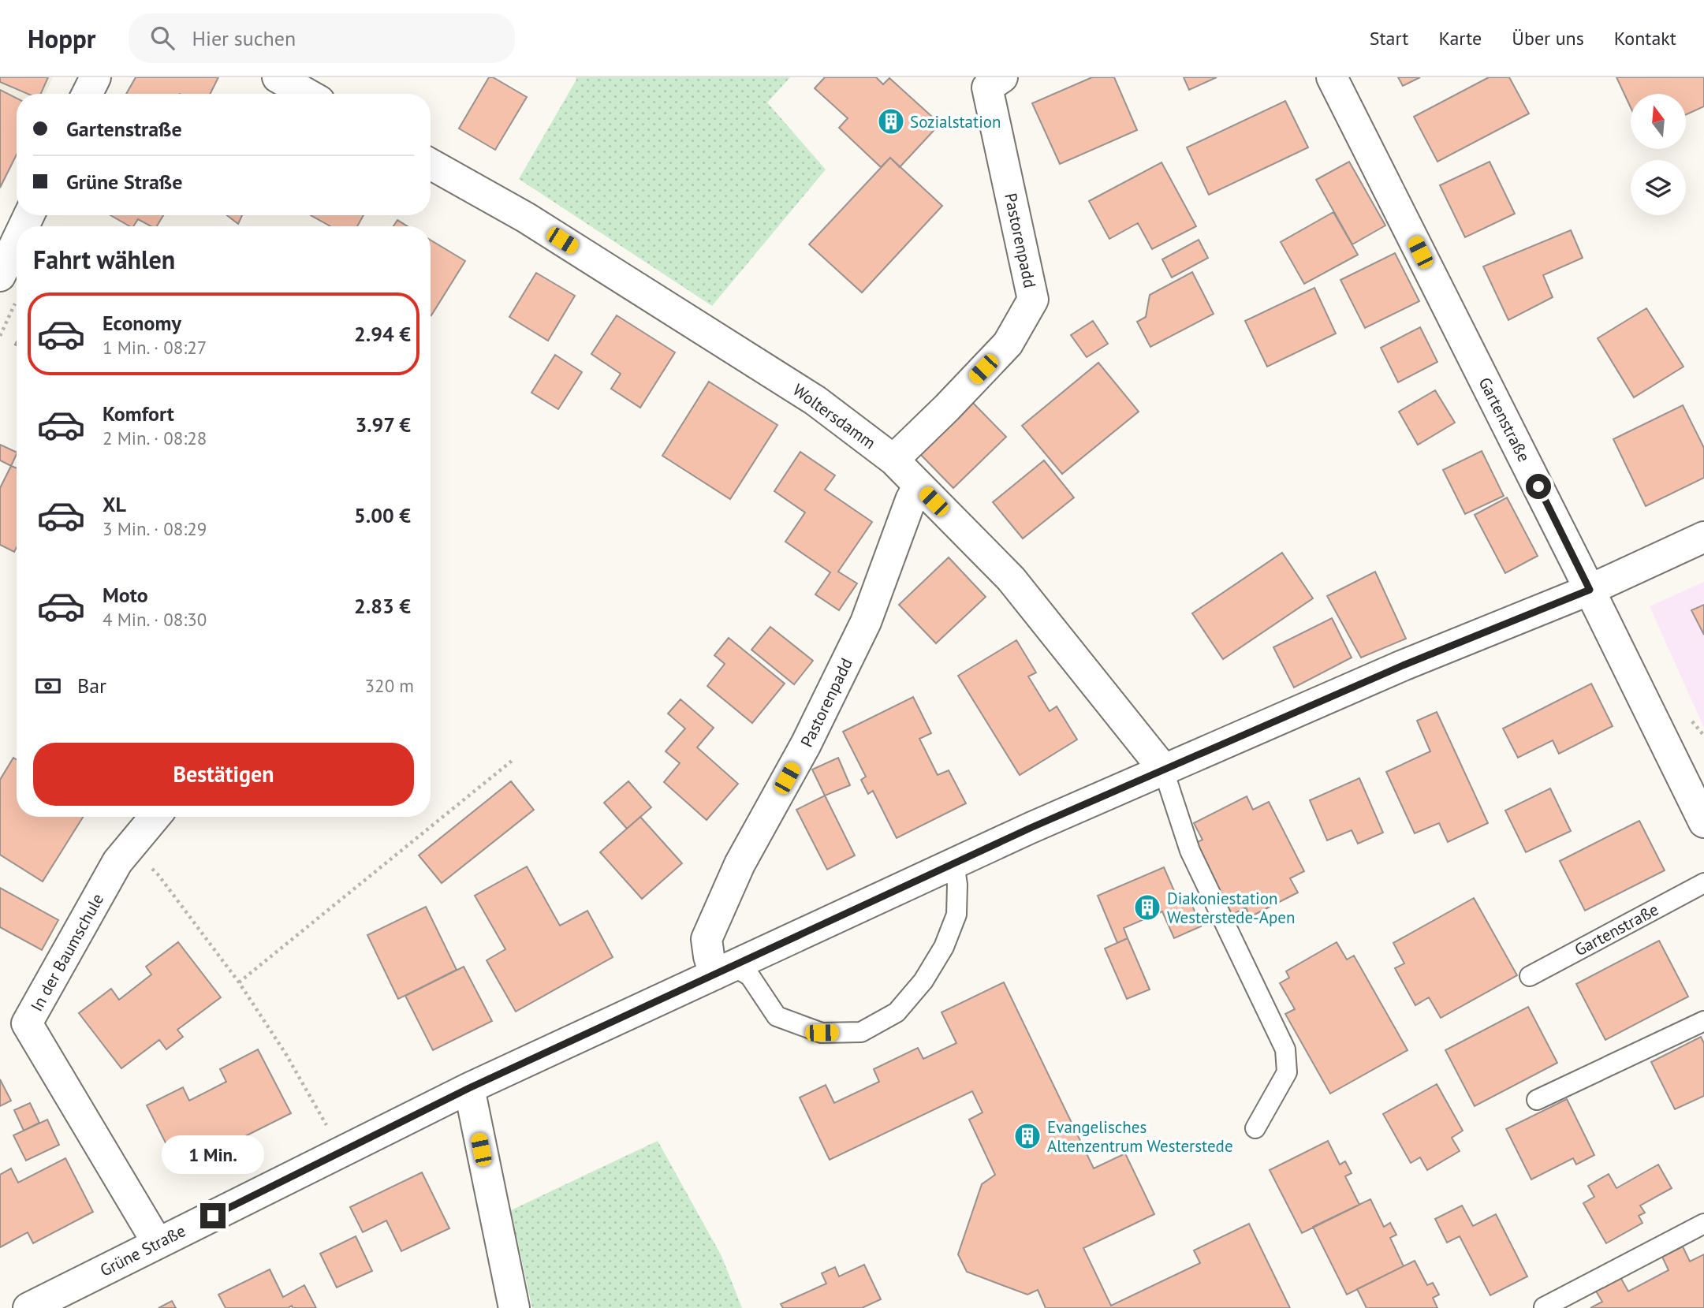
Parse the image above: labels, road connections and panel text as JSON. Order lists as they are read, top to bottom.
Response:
{
  "streets": {
    "street": [
      "Pastorenpadd",
      "Woltersdamm",
      "Gartenstraße",
      "In der Baumschule",
      "Grüne Straße"
    ]
  },
  "crossings": [
    ["Pastorenpadd", "Woltersdamm"],
    ["Pastorenpadd", "Grüne Straße"],
    ["Woltersdamm", "Grüne Straße"],
    ["Gartenstraße", "Grüne Straße"],
    ["In der Baumschule", "Grüne Straße"]
  ],
  "places": {
    "building": ["Sozialstation", "Diakoniestation Westerstede-Apen", "Evangelisches Altenzentrum Westerstede"]
  },
  "north": "top",
  "page": {
    "header": "Hoppr",
    "search": "Hier suchen",
    "nav": [
      "Start",
      "Karte",
      "Über uns",
      "Kontakt"
    ],
    "banner": ["Gartenstraße", "Grüne Straße"],
    "heading": "Fahrt wählen",
    "list": [
      {
        "name": "Economy",
        "note": "1 Min. · 08:27",
        "value": "2.94 €"
      },
      {
        "name": "Komfort",
        "note": "2 Min. · 08:28",
        "value": "3.97 €"
      },
      {
        "name": "XL",
        "note": "3 Min. · 08:29",
        "value": "5.00 €"
      },
      {
        "name": "Moto",
        "note": "4 Min. · 08:30",
        "value": "2.83 €"
      }
    ],
    "pay": ["Bar", "320 m"],
    "buttons": "Bestätigen",
    "bubble": "1 Min."
  }
}
